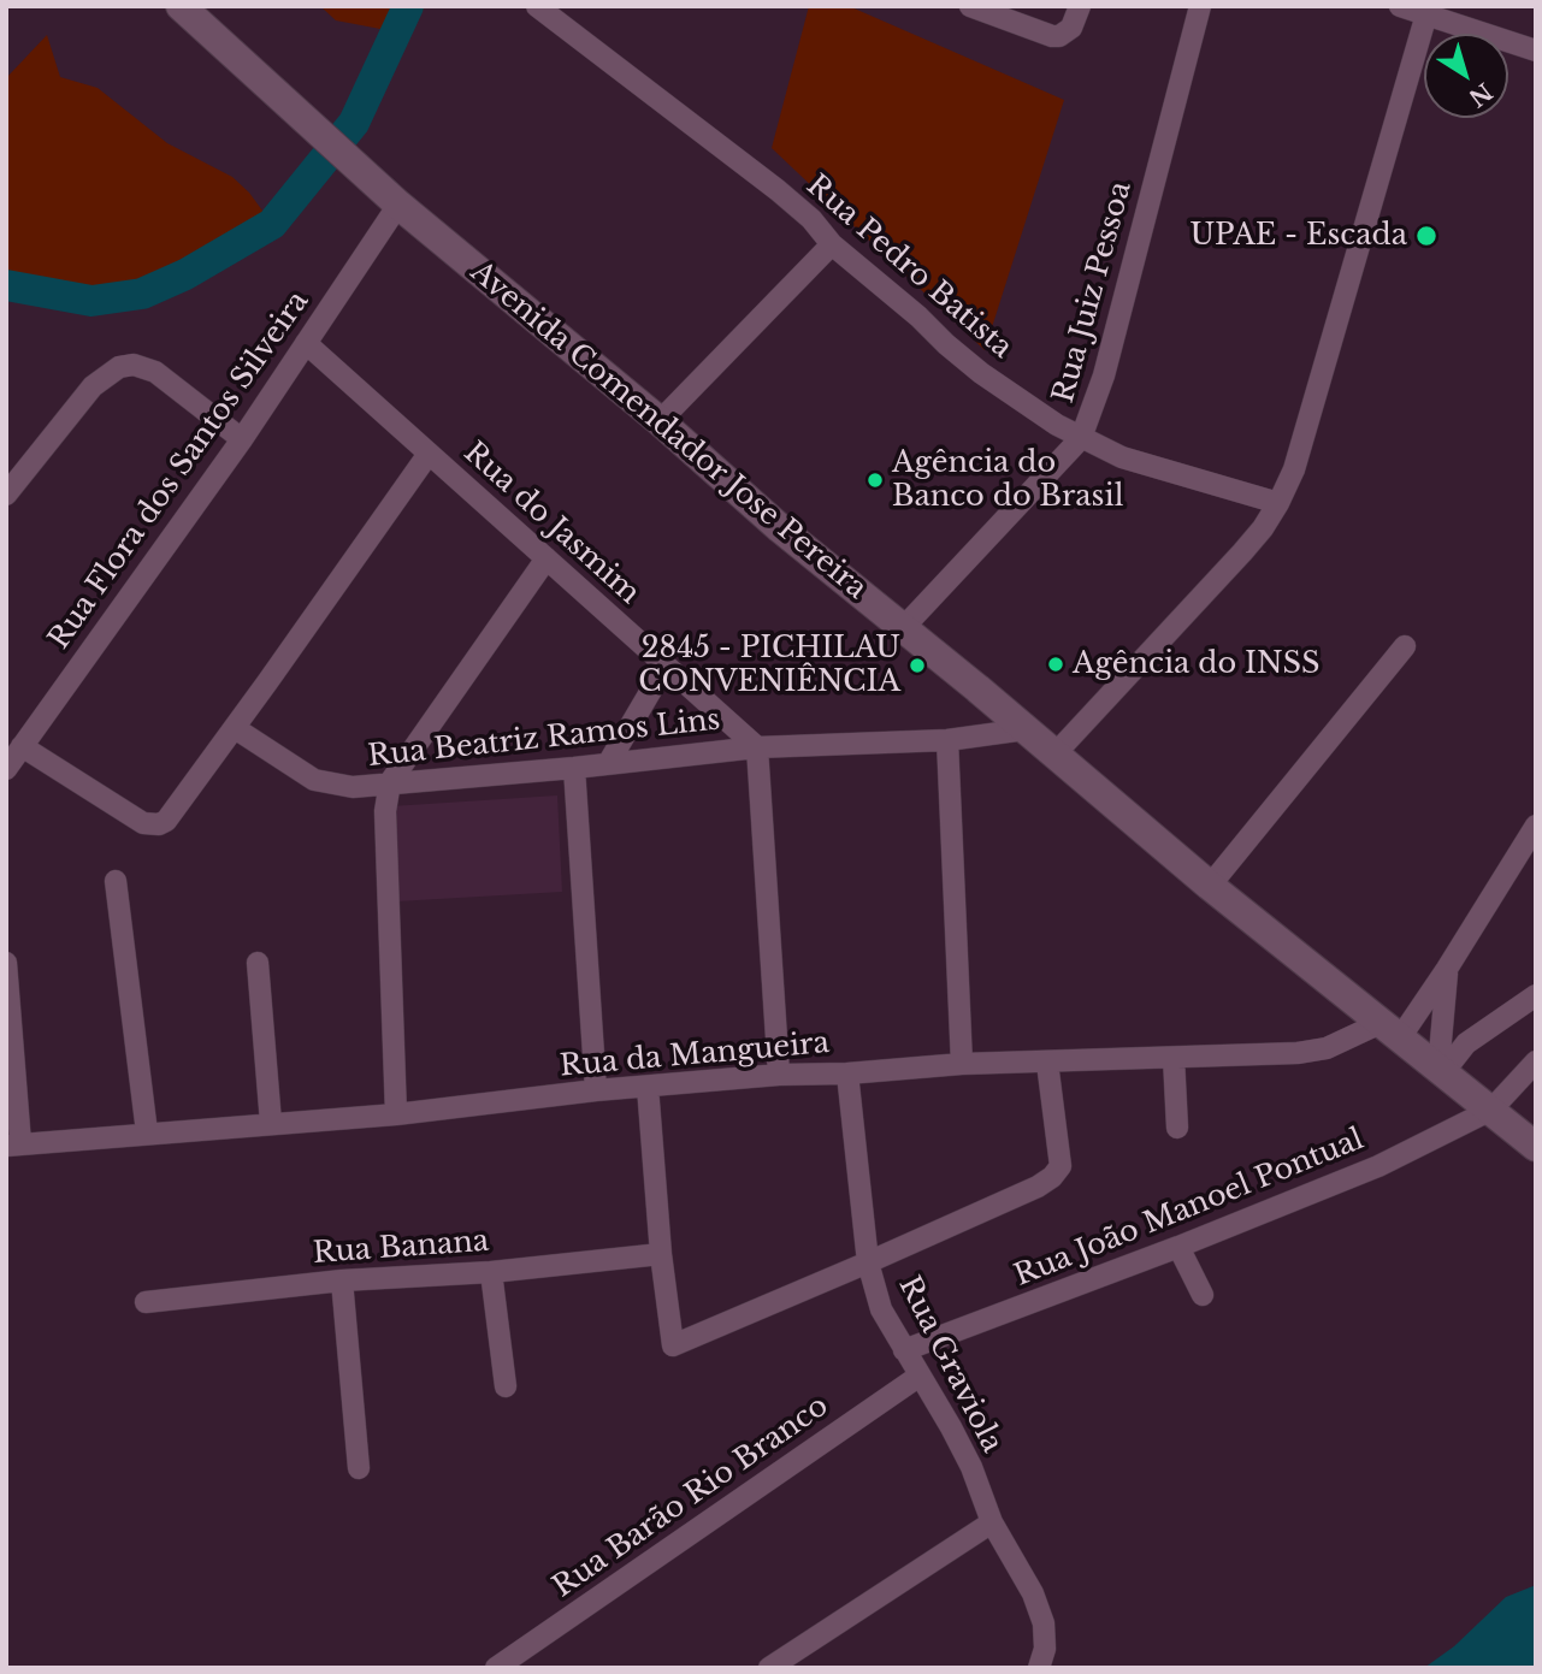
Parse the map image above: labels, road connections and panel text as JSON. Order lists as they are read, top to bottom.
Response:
{
  "streets": {
    "street": [
      "Rua Pedro Batista",
      "Rua Juiz Pessoa",
      "Avenida Comendador Jose Pereira",
      "Rua Flora dos Santos Silveira",
      "Rua do Jasmim",
      "Rua Beatriz Ramos Lins",
      "Rua da Mangueira",
      "Rua João Manoel Pontual",
      "Rua Banana",
      "Rua Graviola",
      "Rua Barão Rio Branco"
    ]
  },
  "crossings": [
    ["Rua Pedro Batista", "Rua Juiz Pessoa"],
    ["Rua Juiz Pessoa", "Avenida Comendador Jose Pereira"],
    ["Avenida Comendador Jose Pereira", "Rua Flora dos Santos Silveira"],
    ["Avenida Comendador Jose Pereira", "Rua Beatriz Ramos Lins"],
    ["Avenida Comendador Jose Pereira", "Rua da Mangueira"],
    ["Avenida Comendador Jose Pereira", "Rua João Manoel Pontual"],
    ["Rua Flora dos Santos Silveira", "Rua do Jasmim"],
    ["Rua do Jasmim", "Rua Beatriz Ramos Lins"],
    ["Rua da Mangueira", "Rua Graviola"],
    ["Rua João Manoel Pontual", "Rua Graviola"],
    ["Rua Graviola", "Rua Barão Rio Branco"]
  ],
  "places": [
    "UPAE - Escada",
    "Agência do Banco do Brasil",
    "Agência do INSS",
    "2845 - PICHILAU CONVENIÊNCIA"
  ],
  "north": "bottom right"
}
